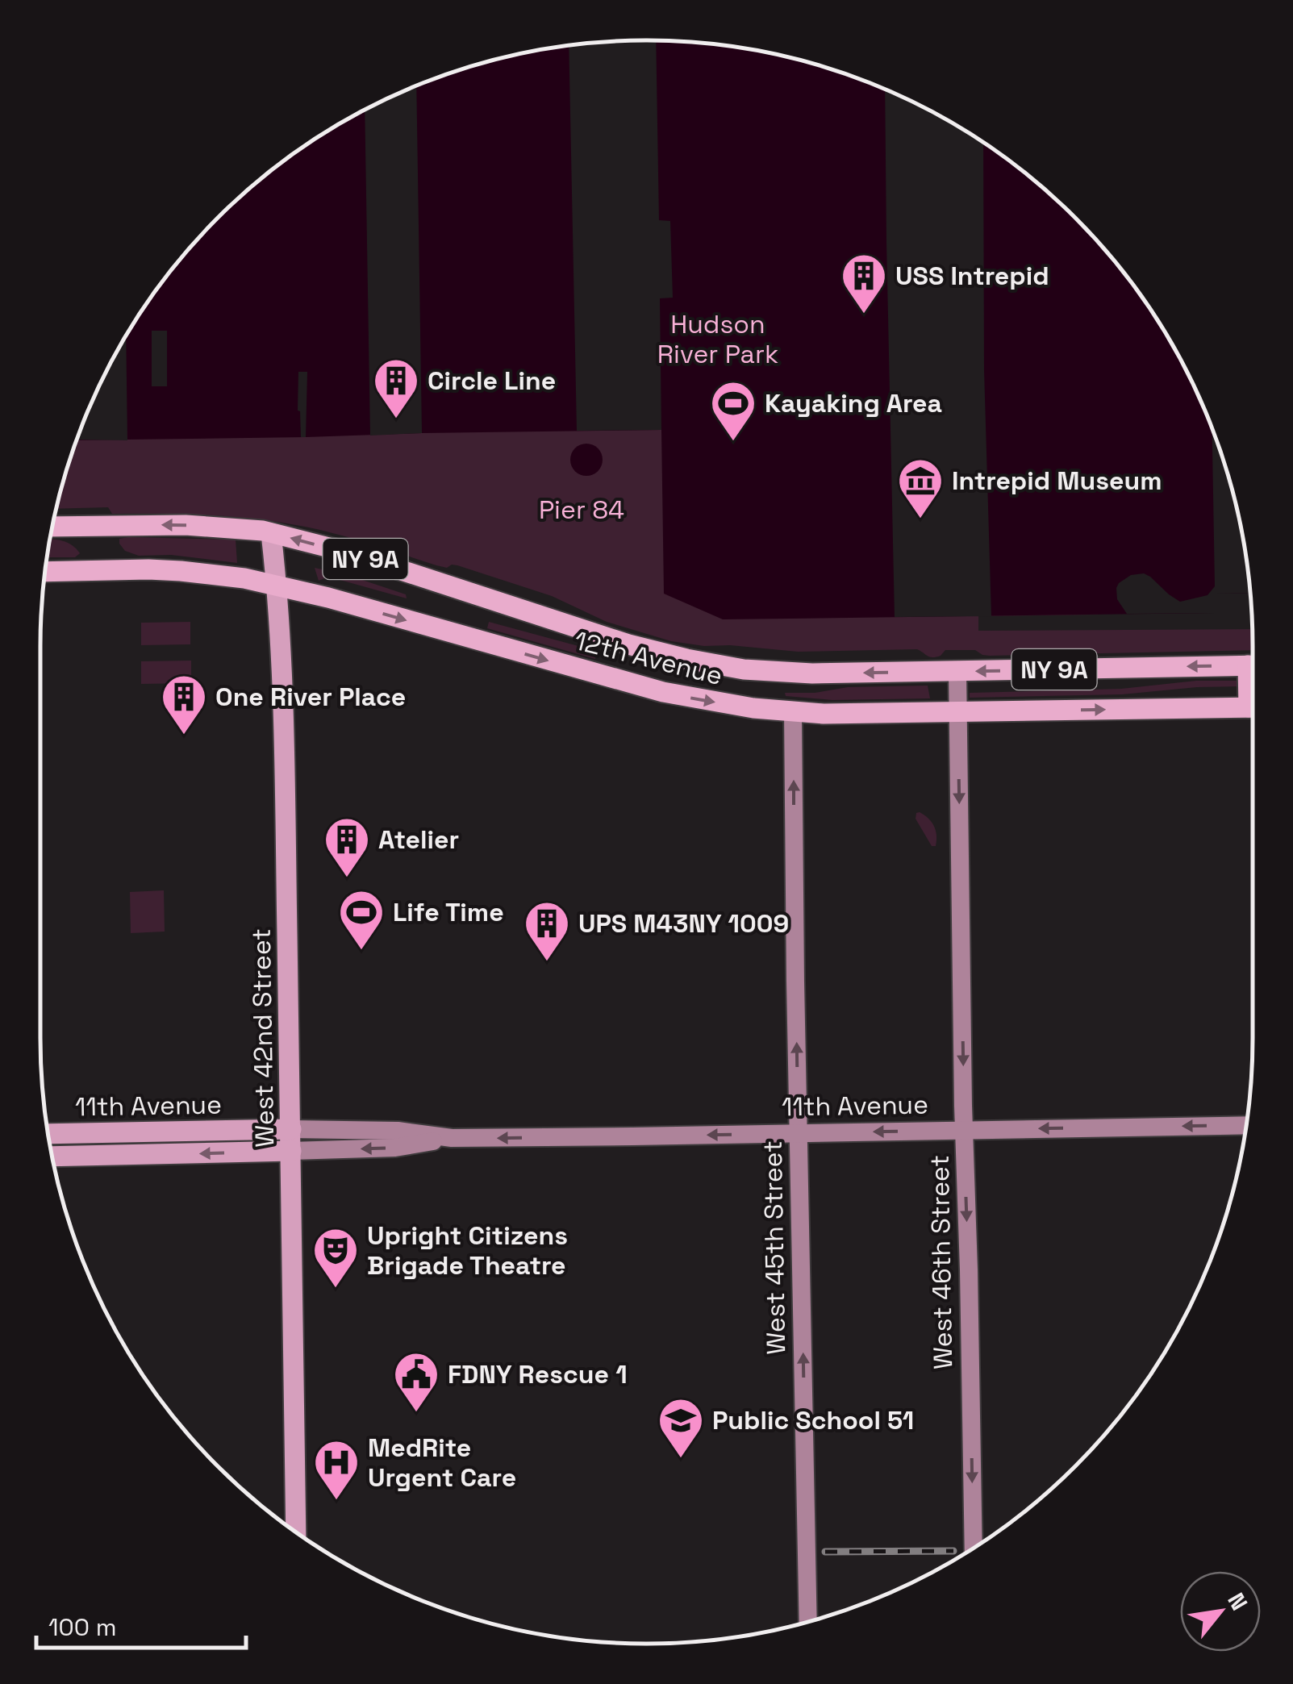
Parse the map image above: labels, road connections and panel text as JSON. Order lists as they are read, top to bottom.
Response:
{
  "streets": {
    "highway": ["NY 9A", "12th Avenue"],
    "main road": [
      "West 42nd Street",
      "11th Avenue",
      "West 45th Street",
      "West 46th Street"
    ]
  },
  "crossings": [
    ["12th Avenue", "West 42nd Street"],
    ["12th Avenue", "West 45th Street"],
    ["12th Avenue", "West 46th Street"],
    ["West 42nd Street", "11th Avenue"],
    ["11th Avenue", "West 45th Street"],
    ["11th Avenue", "West 46th Street"]
  ],
  "one_way": ["West 45th Street", "West 46th Street"],
  "parks": ["Hudson River Park", "Pier 84"],
  "places": {
    "building": [
      "USS Intrepid",
      "Circle Line",
      "One River Place",
      "Atelier",
      "UPS M43NY 1009"
    ],
    "sports": ["Kayaking Area", "Life Time"],
    "museum": ["Intrepid Museum"],
    "theatre": ["Upright Citizens Brigade Theatre"],
    "public building": ["FDNY Rescue 1"],
    "school or university": ["Public School 51"],
    "hospital": ["MedRite Urgent Care"]
  },
  "scale_bar": "100 m",
  "north": "top right"
}
